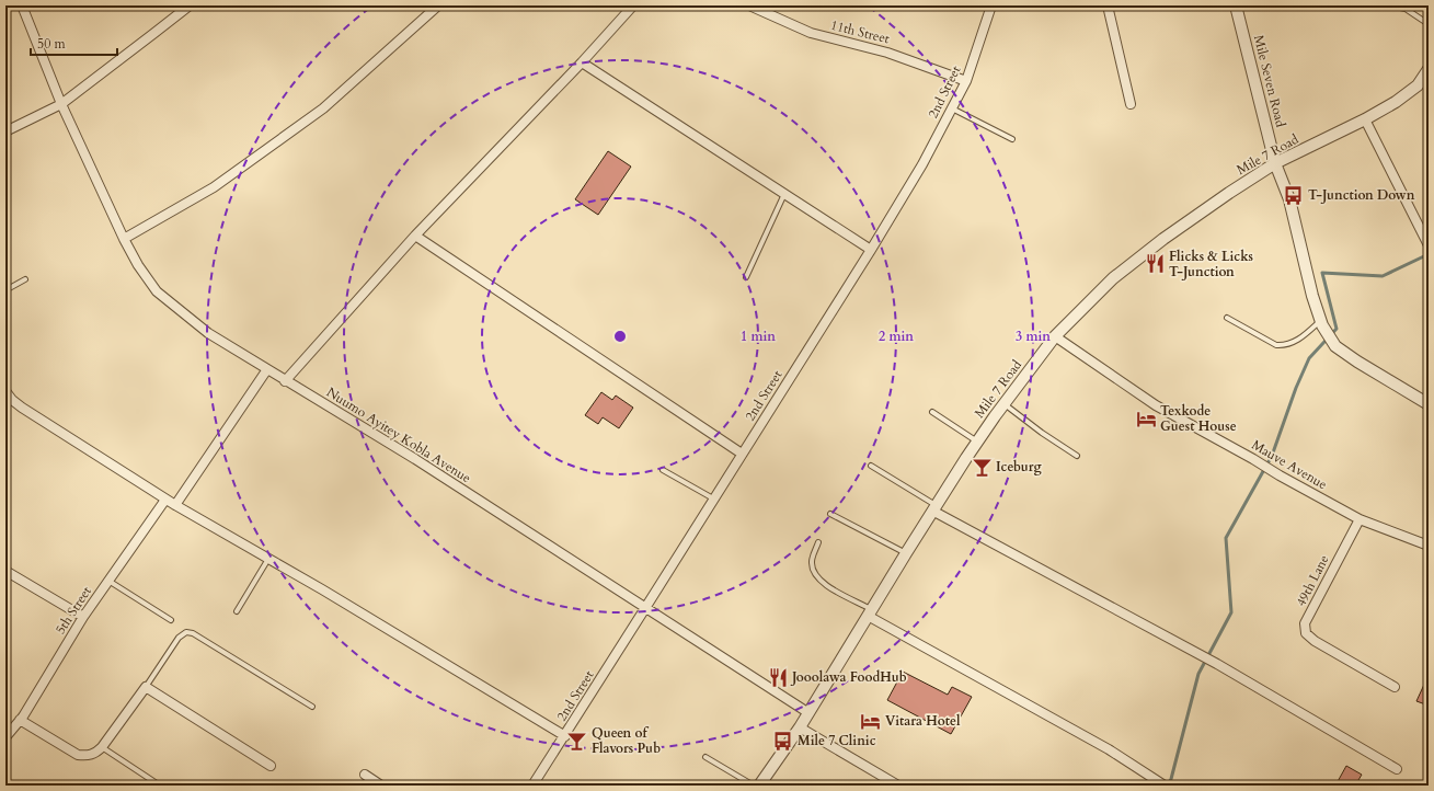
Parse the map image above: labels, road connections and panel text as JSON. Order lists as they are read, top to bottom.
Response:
{
  "streets": {
    "street": [
      "11th Street",
      "Mile Seven Road",
      "2nd Street",
      "Mile 7 Road",
      "Nuumo Ayitey Kobla Avenue",
      "Mauve Avenue",
      "49th Lane",
      "5th Street"
    ]
  },
  "crossings": [
    ["11th Street", "2nd Street"],
    ["Mile Seven Road", "Mile 7 Road"],
    ["2nd Street", "Nuumo Ayitey Kobla Avenue"],
    ["Mile 7 Road", "Nuumo Ayitey Kobla Avenue"],
    ["Mile 7 Road", "Mauve Avenue"],
    ["Mauve Avenue", "49th Lane"]
  ],
  "places": {
    "bus stop": ["T-Junction Down", "Mile 7 Clinic"],
    "restaurant": ["Flicks & Licks T-Junction", "Jooolawa FoodHub"],
    "hotel": ["Texkode Guest House", "Vitara Hotel"],
    "bar": ["Iceburg", "Queen of Flavors Pub"]
  },
  "scale_bar": "50 m",
  "rings": ["1 min", "2 min", "3 min"]
}
